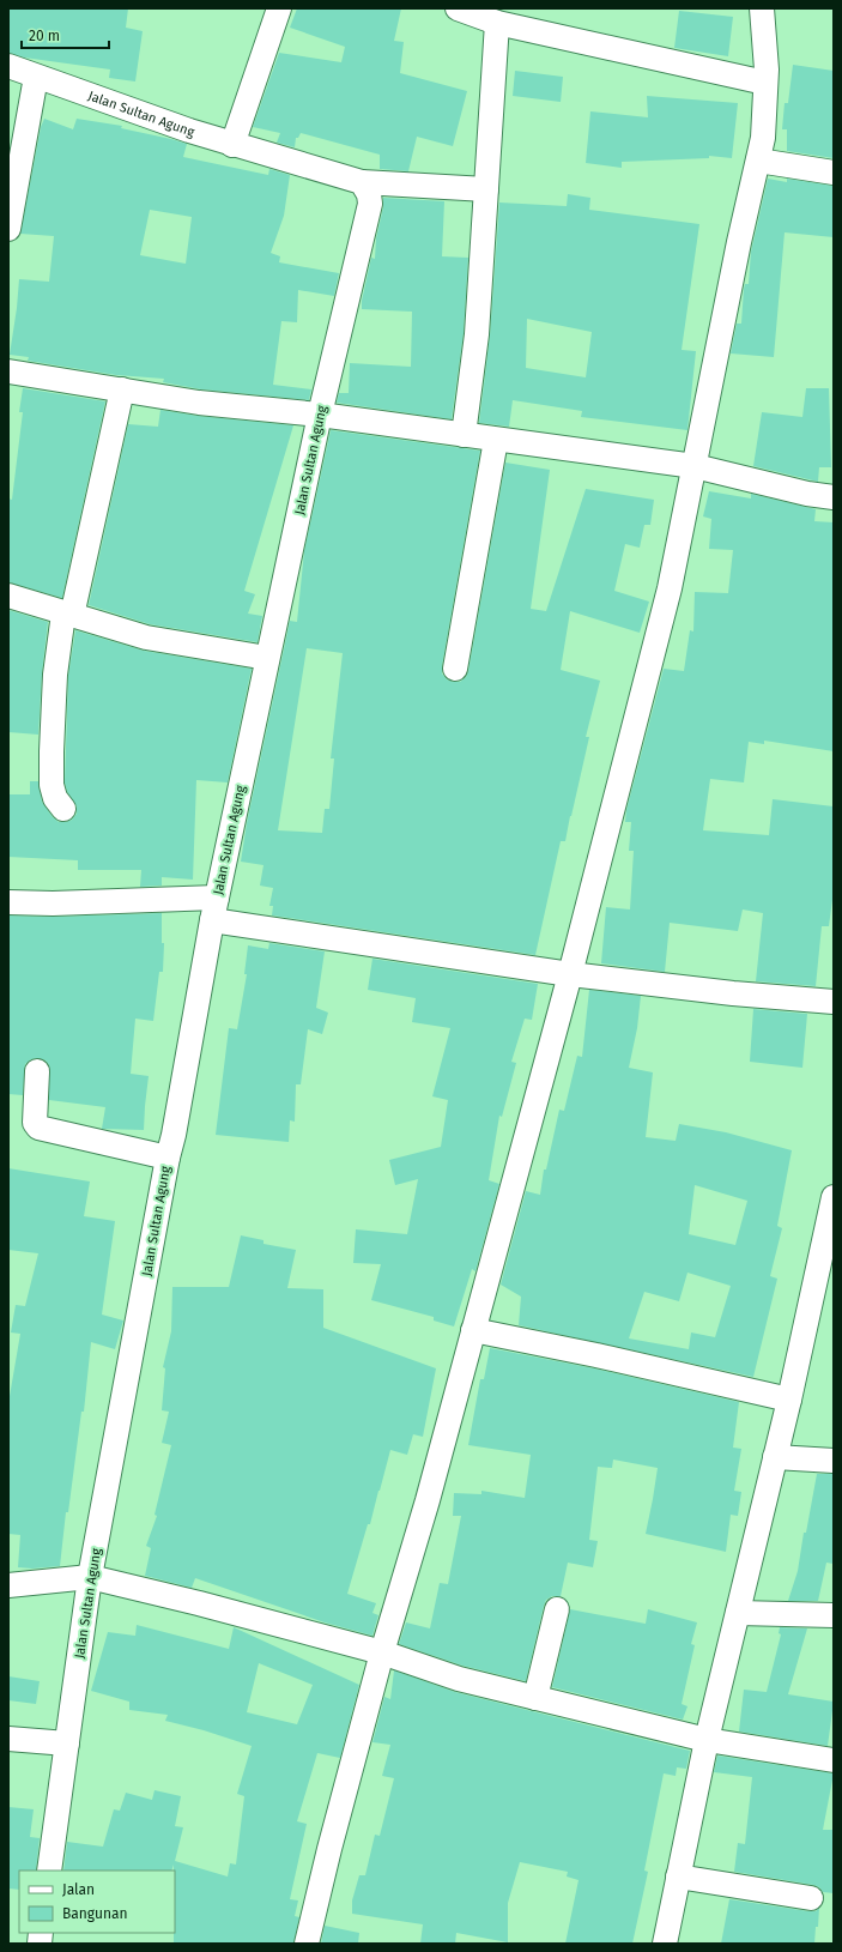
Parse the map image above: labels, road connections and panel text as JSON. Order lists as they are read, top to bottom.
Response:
{
  "streets": {
    "street": ["Jalan Sultan Agung"]
  },
  "legend": ["Jalan", "Bangunan"],
  "scale_bar": "20 m"
}
